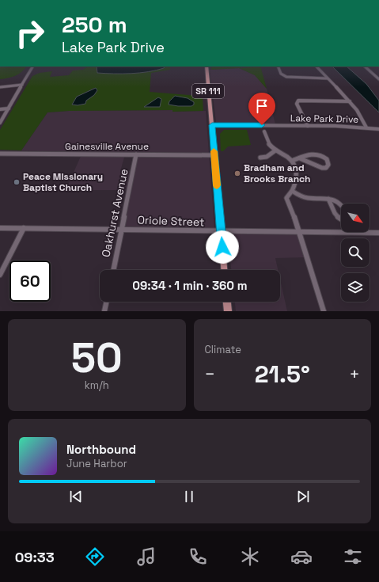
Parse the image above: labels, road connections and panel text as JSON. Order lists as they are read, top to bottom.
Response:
{
  "streets": {
    "main road": ["SR 111"],
    "street": [
      "Lake Park Drive",
      "Gainesville Avenue",
      "Oakhurst Avenue",
      "Oriole Street"
    ]
  },
  "crossings": [
    ["SR 111", "Lake Park Drive"],
    ["SR 111", "Gainesville Avenue"],
    ["SR 111", "Oriole Street"],
    ["Gainesville Avenue", "Oakhurst Avenue"],
    ["Oakhurst Avenue", "Oriole Street"]
  ],
  "places": ["Bradham and Brooks Branch", "Peace Missionary Baptist Church"],
  "north": "bottom right",
  "page": {
    "turn": ["250 m", "Lake Park Drive"],
    "limit": "60",
    "trip": "09:34 · 1 min · 360 m",
    "tile": [
      ["50", "km/h"],
      "Climate"
    ],
    "heat": ["−", "21.5°", "+"],
    "song": ["Northbound", "June Harbor"],
    "tabs": "09:33"
  }
}
